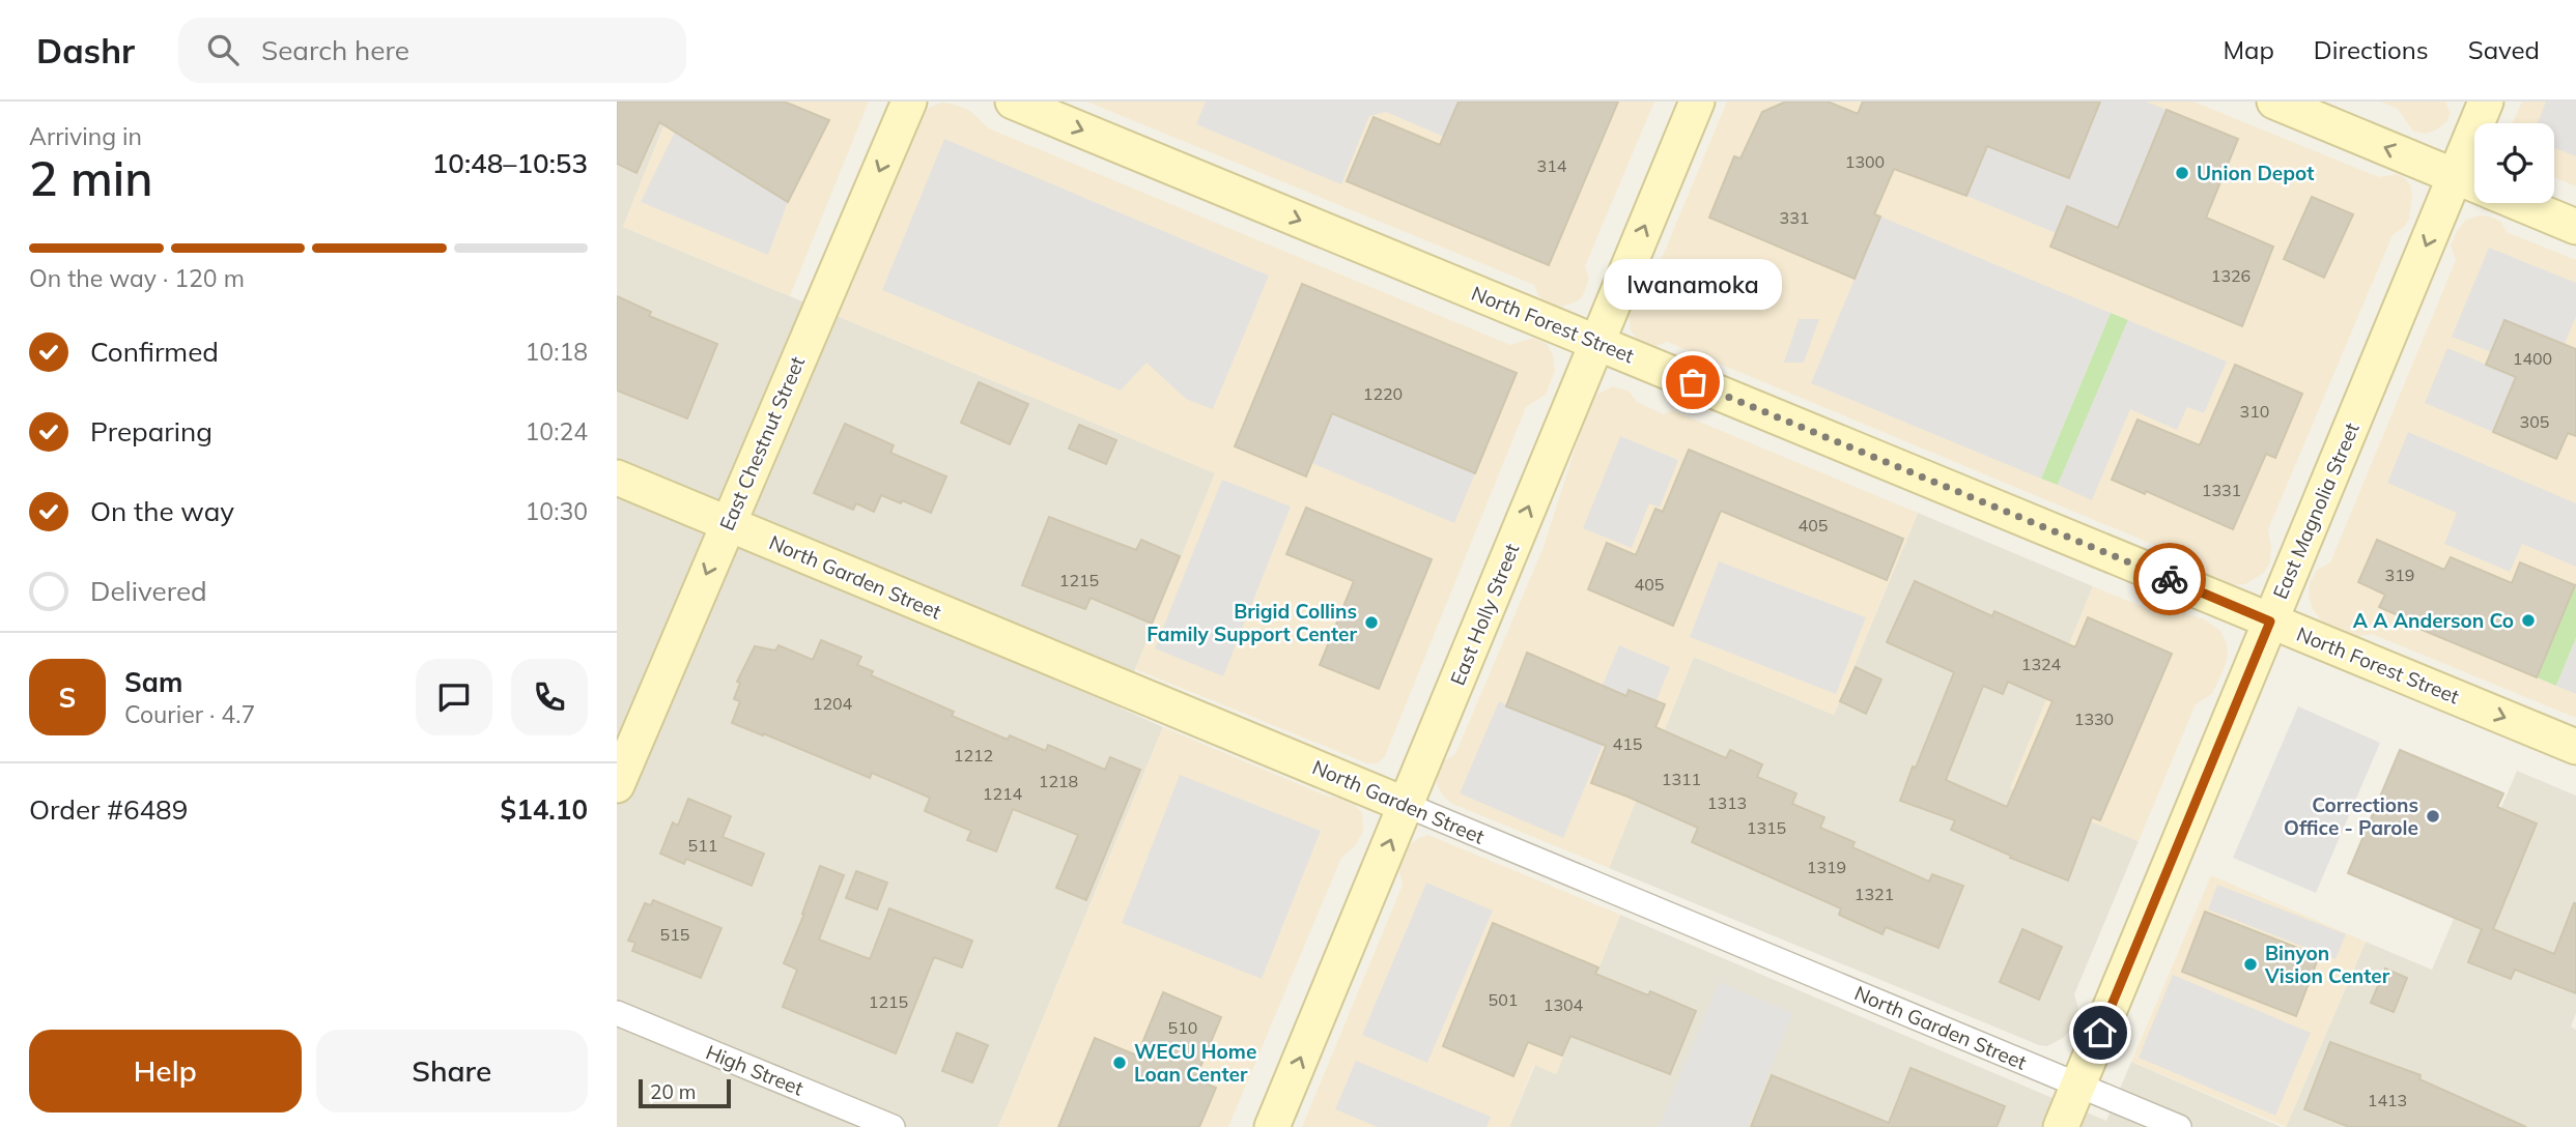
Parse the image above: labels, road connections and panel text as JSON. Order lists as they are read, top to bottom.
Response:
{
  "streets": {
    "main road": [
      "North Forest Street",
      "East Chestnut Street",
      "East Magnolia Street",
      "North Garden Street",
      "East Holly Street"
    ],
    "street": ["High Street"]
  },
  "crossings": [
    ["North Forest Street", "East Magnolia Street"],
    ["North Forest Street", "East Holly Street"],
    ["East Chestnut Street", "North Garden Street"],
    ["East Magnolia Street", "North Garden Street"],
    ["North Garden Street", "East Holly Street"]
  ],
  "one_way": [
    "North Forest Street",
    "East Chestnut Street",
    "East Magnolia Street",
    "East Holly Street"
  ],
  "places": [
    "Union Depot",
    "Iwanamoka",
    "A A Anderson Co",
    "Brigid Collins Family Support Center",
    "Corrections Office - Parole",
    "Binyon Vision Center",
    "WECU Home Loan Center"
  ],
  "house_numbers": [
    "1300",
    "314",
    "331",
    "1326",
    "1400",
    "1220",
    "310",
    "305",
    "1331",
    "405",
    "319",
    "1215",
    "405",
    "1324",
    "1204",
    "1330",
    "415",
    "1212",
    "1311",
    "1218",
    "1214",
    "1313",
    "1315",
    "511",
    "1319",
    "1321",
    "515",
    "501",
    "1215",
    "1304",
    "510",
    "1413"
  ],
  "scale_bar": "20 m",
  "page": {
    "header": "Dashr",
    "search": "Search here",
    "nav": ["Map", "Directions", "Saved"],
    "heading": ["2 min", "Arriving in", "10:48–10:53"],
    "panel": [
      "Sam",
      "Courier · 4.7",
      "Order #6489",
      "$14.10"
    ],
    "bar": "On the way · 120 m",
    "bubble": "Iwanamoka",
    "list": [
      ["Confirmed", "10:18"],
      ["Preparing", "10:24"],
      ["On the way", "10:30"],
      "Delivered"
    ],
    "round": "S",
    "buttons": ["Help", "Share"],
    "scale": "20 m"
  }
}
